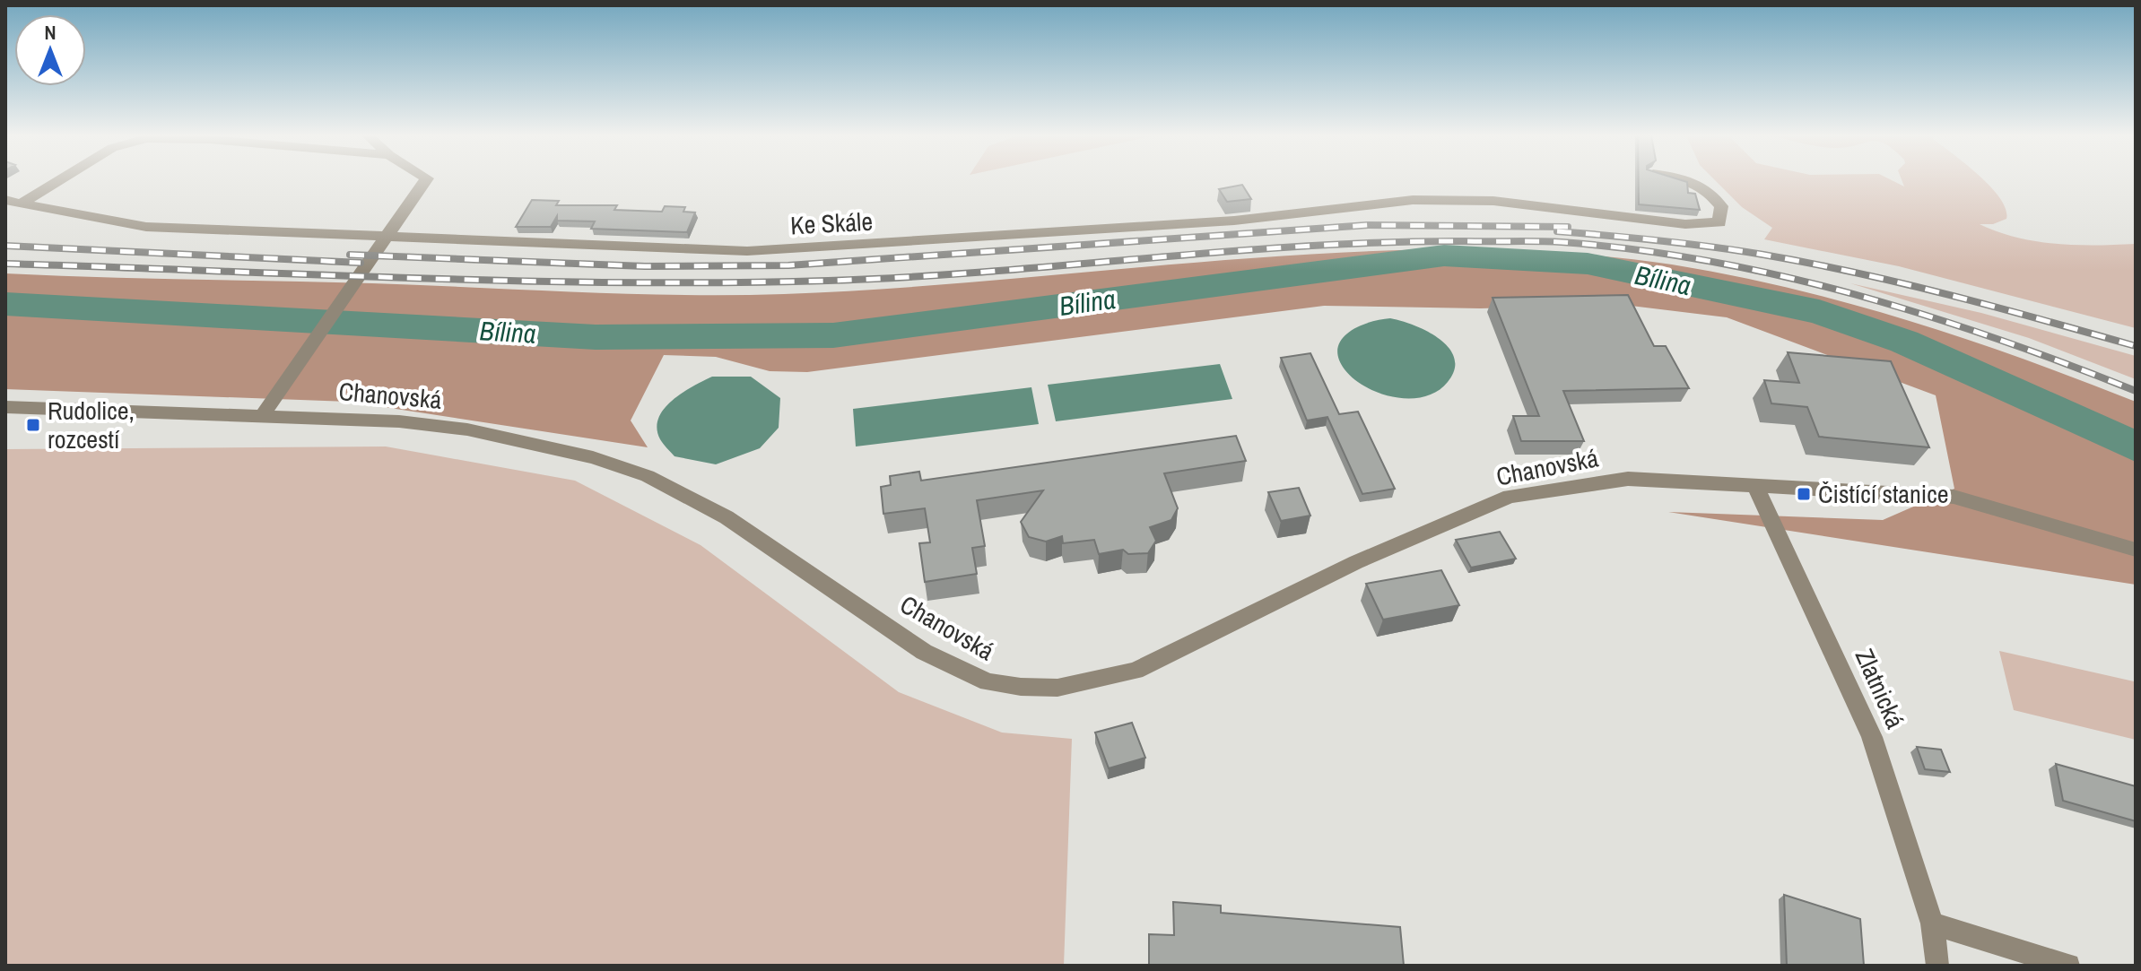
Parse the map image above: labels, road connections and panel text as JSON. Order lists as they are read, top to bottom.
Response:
{
  "streets": {
    "street": ["Ke Skále", "Chanovská", "Zlatnická"]
  },
  "crossings": [
    ["Chanovská", "Zlatnická"]
  ],
  "water": ["Bílina"],
  "places": {
    "transit": ["Rudolice, rozcestí", "Čistící stanice"]
  },
  "north": "top"
}
